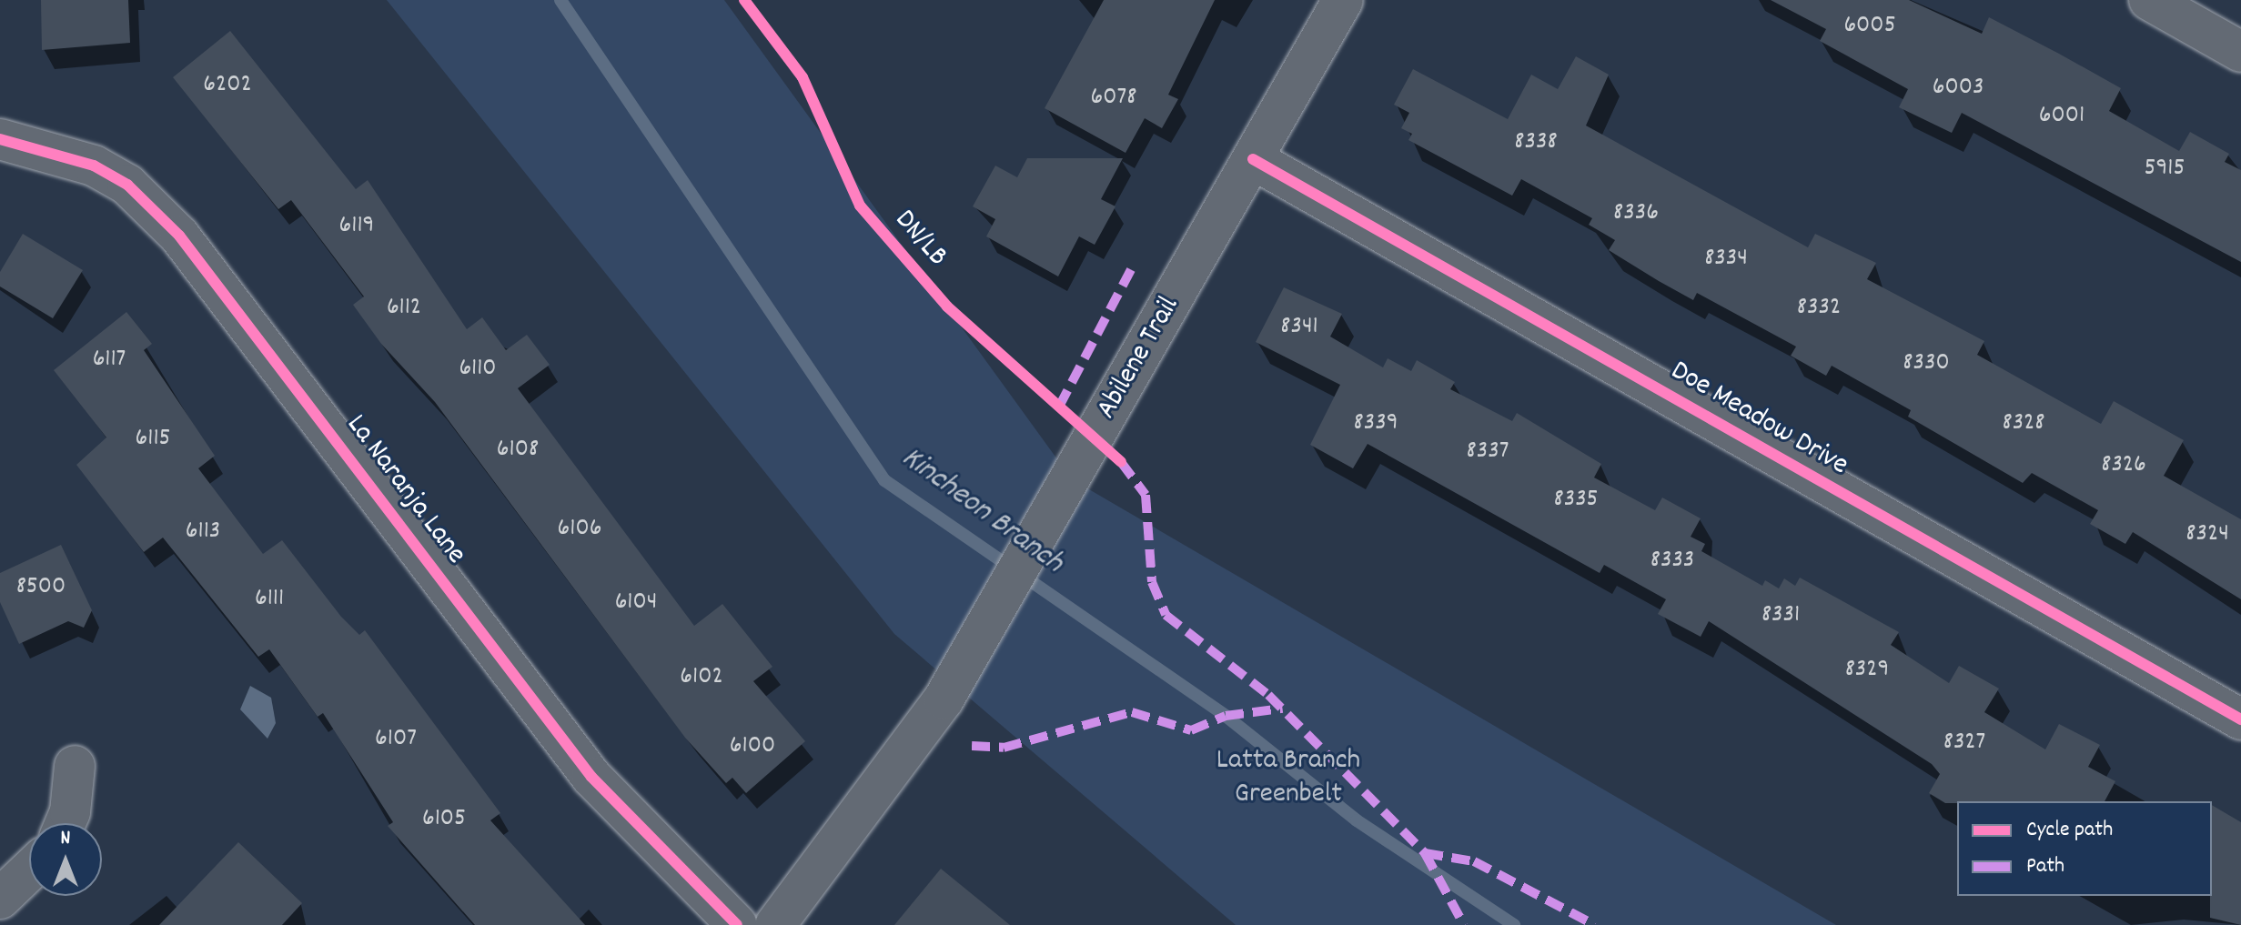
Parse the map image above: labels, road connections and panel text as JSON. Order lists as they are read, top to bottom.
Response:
{
  "streets": {
    "street": ["Abilene Trail", "Doe Meadow Drive", "La Naranja Lane"],
    "cycle path": ["DN/LB"]
  },
  "crossings": [
    ["Abilene Trail", "Doe Meadow Drive"]
  ],
  "water": ["Kincheon Branch"],
  "parks": ["Latta Branch Greenbelt"],
  "house_numbers": [
    "6005",
    "6202",
    "6003",
    "6078",
    "6001",
    "8338",
    "5915",
    "8336",
    "6119",
    "8334",
    "6112",
    "8332",
    "8341",
    "6117",
    "8330",
    "6110",
    "8339",
    "8328",
    "6115",
    "6108",
    "8337",
    "8326",
    "8335",
    "6106",
    "6113",
    "8324",
    "8333",
    "8500",
    "6111",
    "6104",
    "8331",
    "8329",
    "6102",
    "6107",
    "8327",
    "6100",
    "6105"
  ],
  "legend": ["Cycle path", "Path"],
  "north": "top"
}
